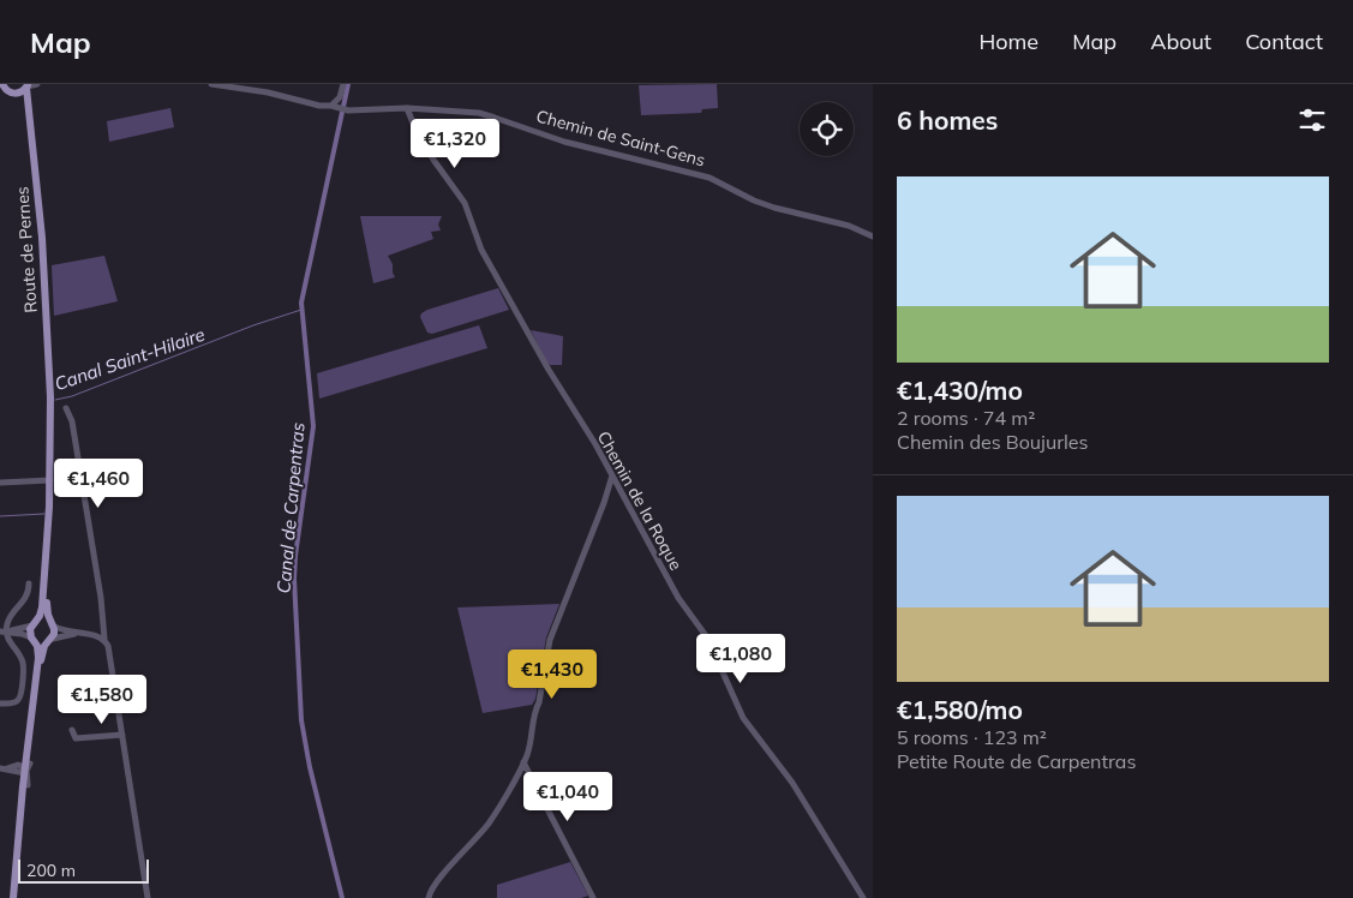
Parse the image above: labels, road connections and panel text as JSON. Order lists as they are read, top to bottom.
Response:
{
  "streets": {
    "main road": ["Route de Pernes"],
    "street": ["Chemin de Saint-Gens", "Chemin de la Roque"]
  },
  "crossings": [
    ["Chemin de Saint-Gens", "Chemin de la Roque"]
  ],
  "water": ["Canal Saint-Hilaire", "Canal de Carpentras"],
  "scale_bar": "200 m",
  "page": {
    "header": "Map",
    "nav": [
      "Home",
      "Map",
      "About",
      "Contact"
    ],
    "heading": "6 homes",
    "price": [
      "€1,320",
      "€1,460",
      "€1,080",
      "€1,430",
      "€1,580",
      "€1,040"
    ],
    "list": [
      {
        "name": "€1,430/mo",
        "note": "2 rooms · 74 m² · Chemin des Boujurles"
      },
      {
        "name": "€1,580/mo",
        "note": "5 rooms · 123 m² · Petite Route de Carpentras"
      }
    ],
    "scale": "200 m"
  }
}
